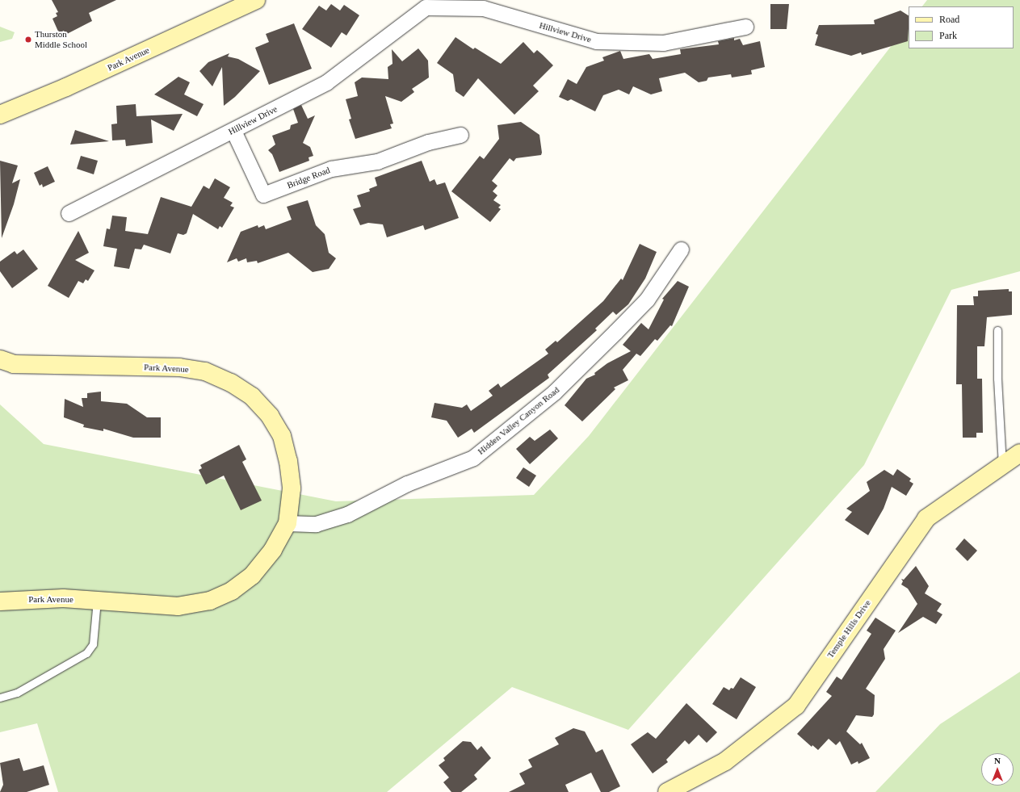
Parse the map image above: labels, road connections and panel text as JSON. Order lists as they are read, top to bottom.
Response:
{
  "streets": {
    "main road": ["Park Avenue", "Temple Hills Drive"],
    "street": ["Hillview Drive", "Bridge Road", "Hidden Valley Canyon Road"]
  },
  "crossings": [
    ["Hillview Drive", "Bridge Road"],
    ["Park Avenue", "Hidden Valley Canyon Road"]
  ],
  "places": ["Thurston Middle School"],
  "legend": ["Road", "Park"],
  "north": "top"
}
